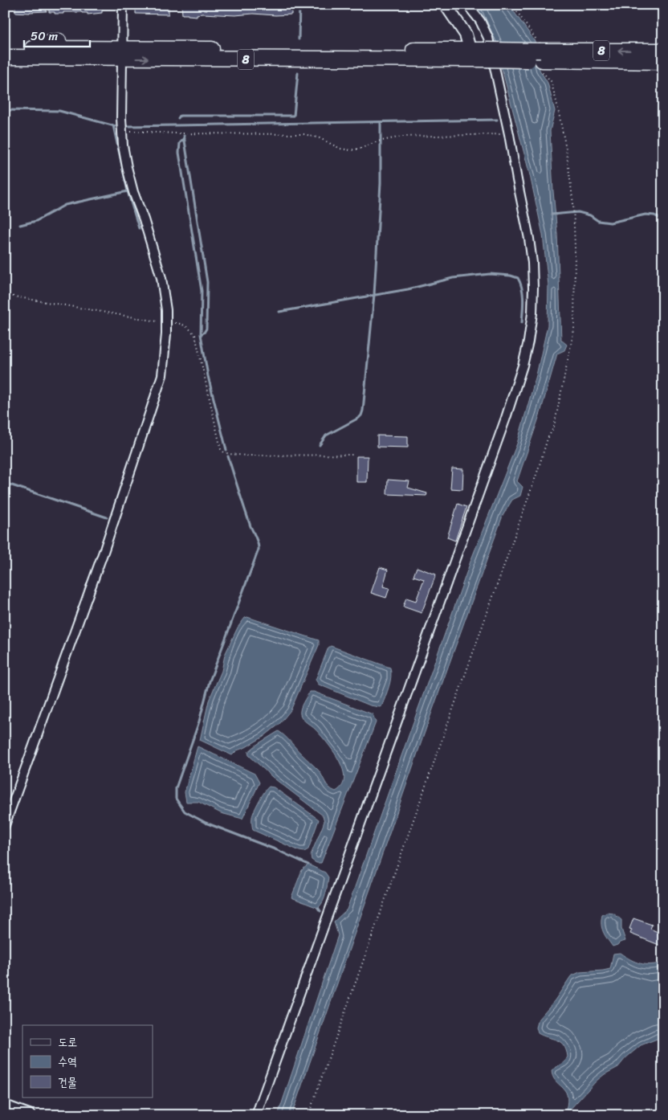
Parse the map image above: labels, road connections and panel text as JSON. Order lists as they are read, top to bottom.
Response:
{
  "streets": {
    "highway": ["8"]
  },
  "legend": ["도로", "수역", "건물"],
  "scale_bar": "50 m"
}
